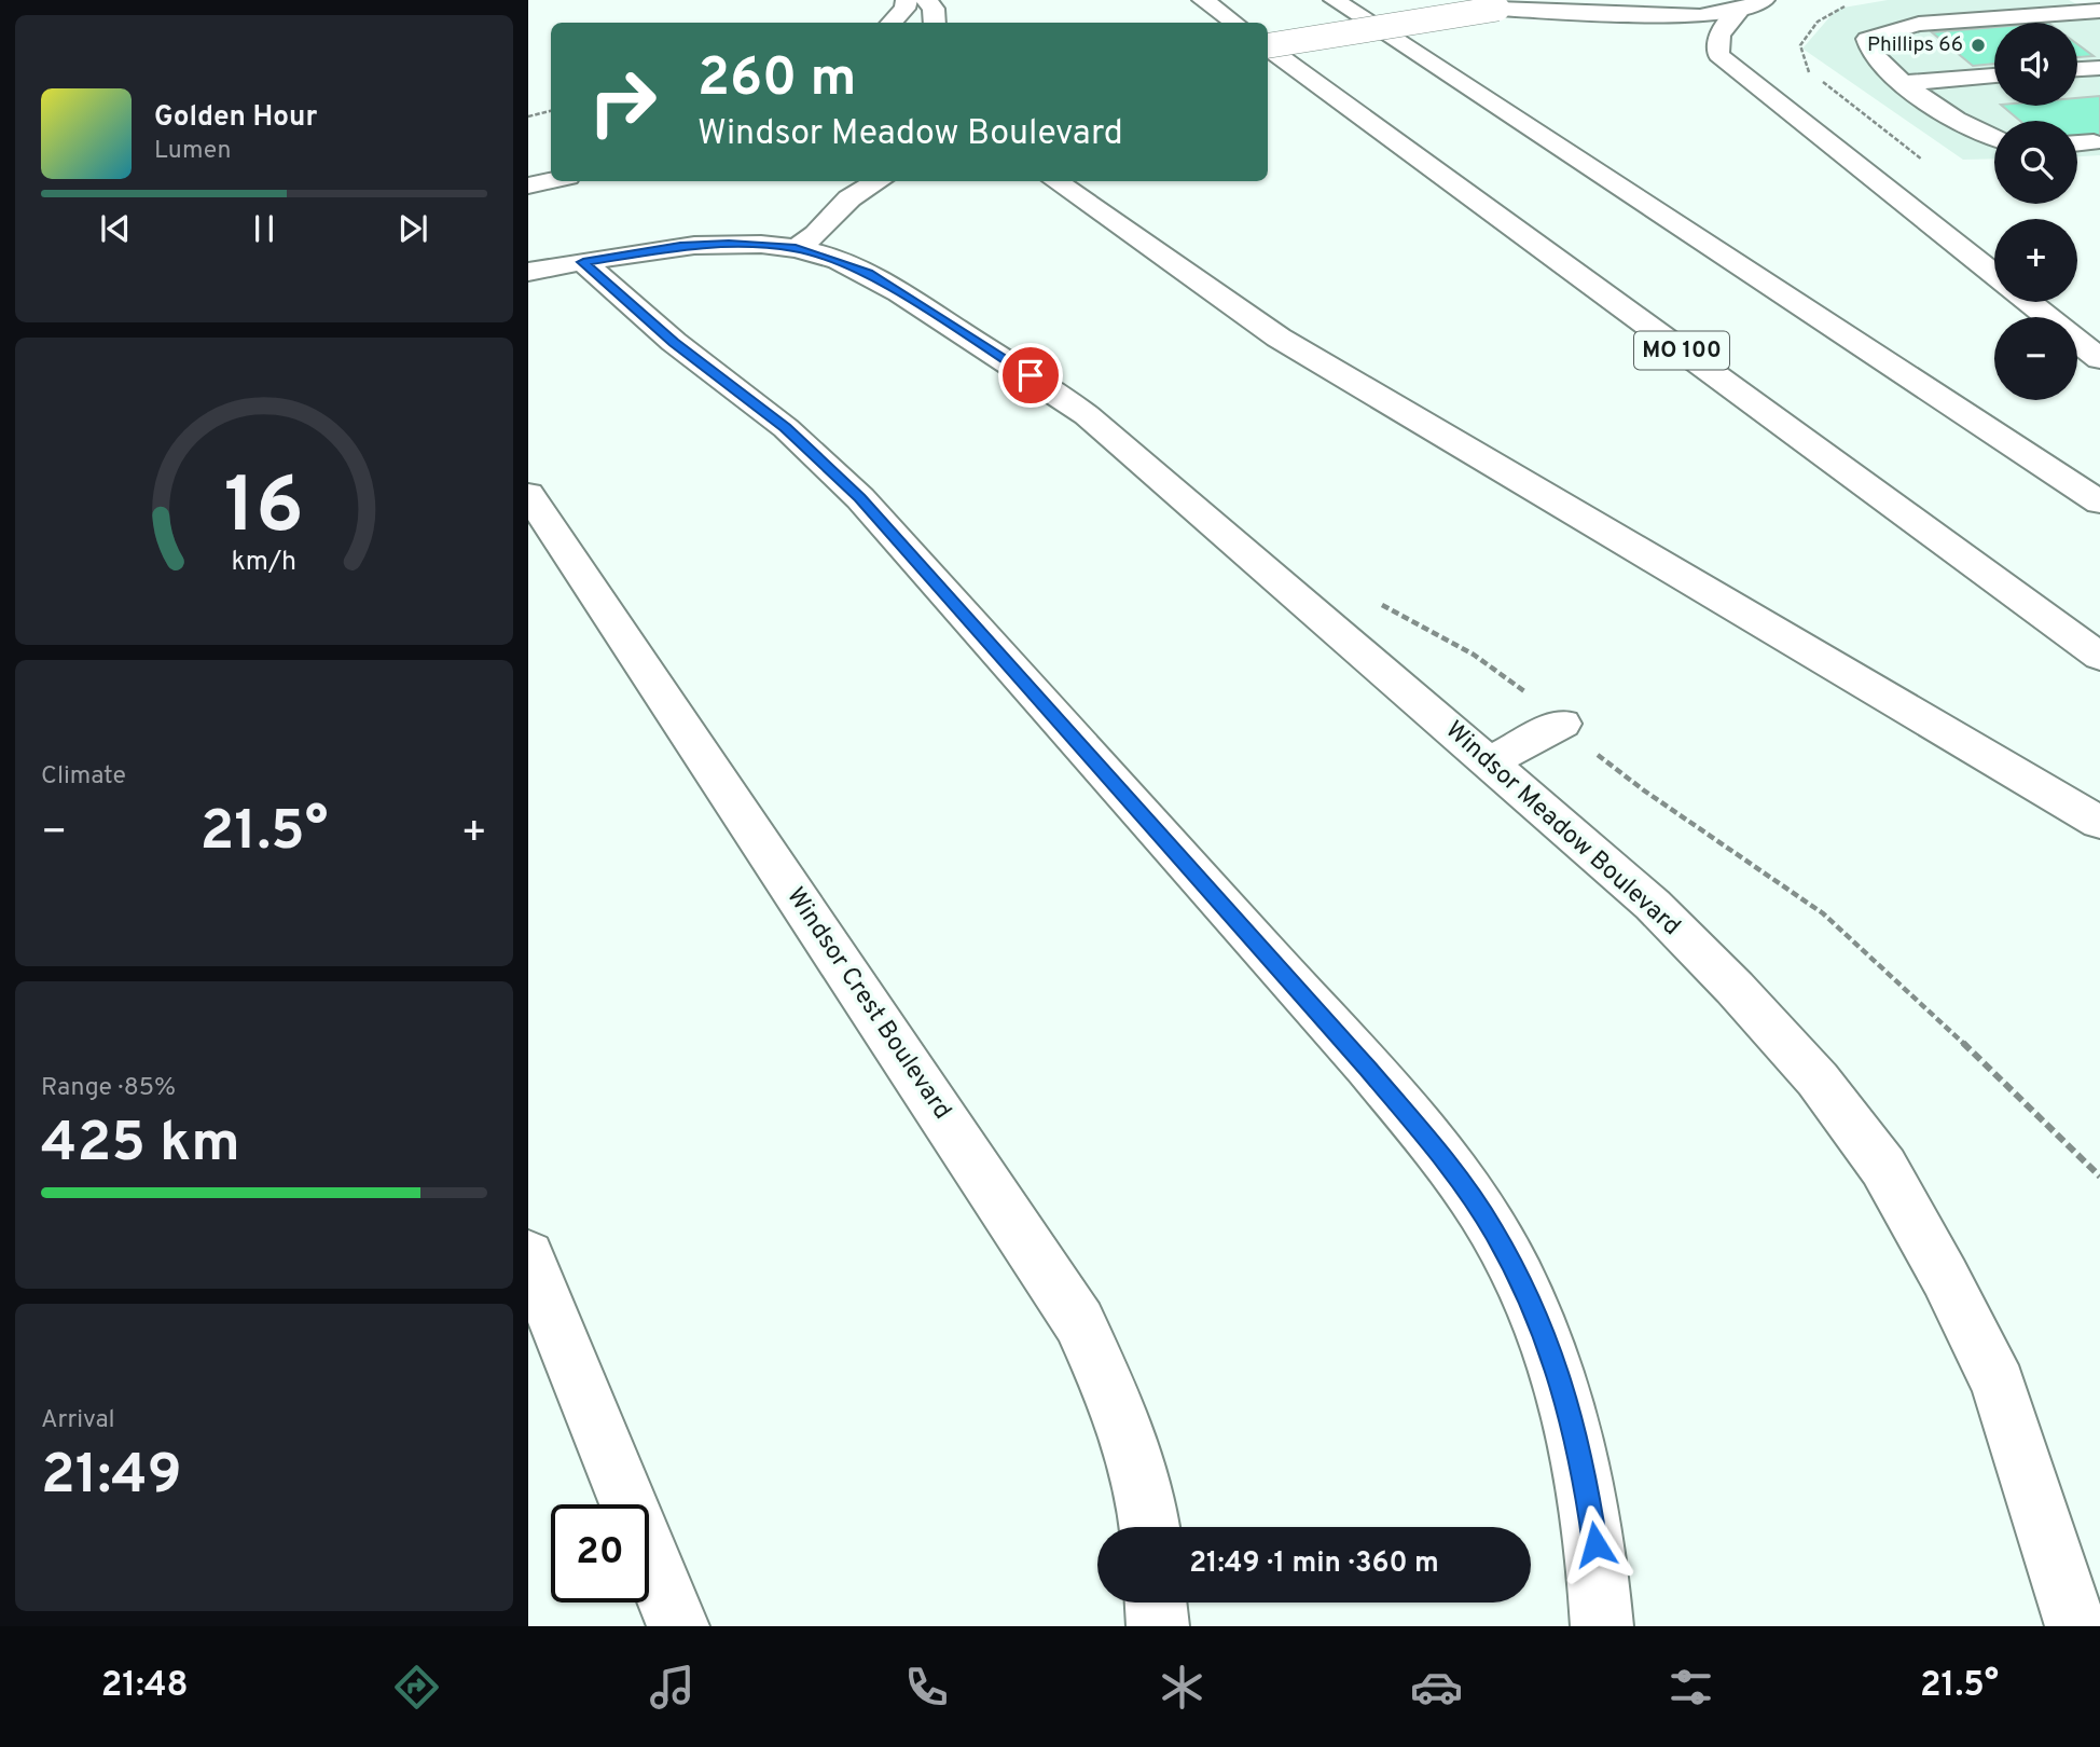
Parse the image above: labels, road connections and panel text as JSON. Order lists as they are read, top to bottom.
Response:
{
  "streets": {
    "main road": ["MO 100", "Windsor Meadow Boulevard", "Windsor Crest Boulevard"]
  },
  "places": ["Phillips 66"],
  "page": {
    "map_buttons": ["+", "−"],
    "turn": ["260 m", "Windsor Meadow Boulevard"],
    "song": ["Golden Hour", "Lumen"],
    "tile": [
      "Climate",
      ["Range · 85%", "425 km"],
      ["Arrival", "21:49"]
    ],
    "heat": ["−", "21.5°", "+"],
    "limit": "20",
    "trip": "21:49 · 1 min · 360 m",
    "tabs": ["21:48", "21.5°"],
    "gauge": ["16", "km/h"]
  }
}
